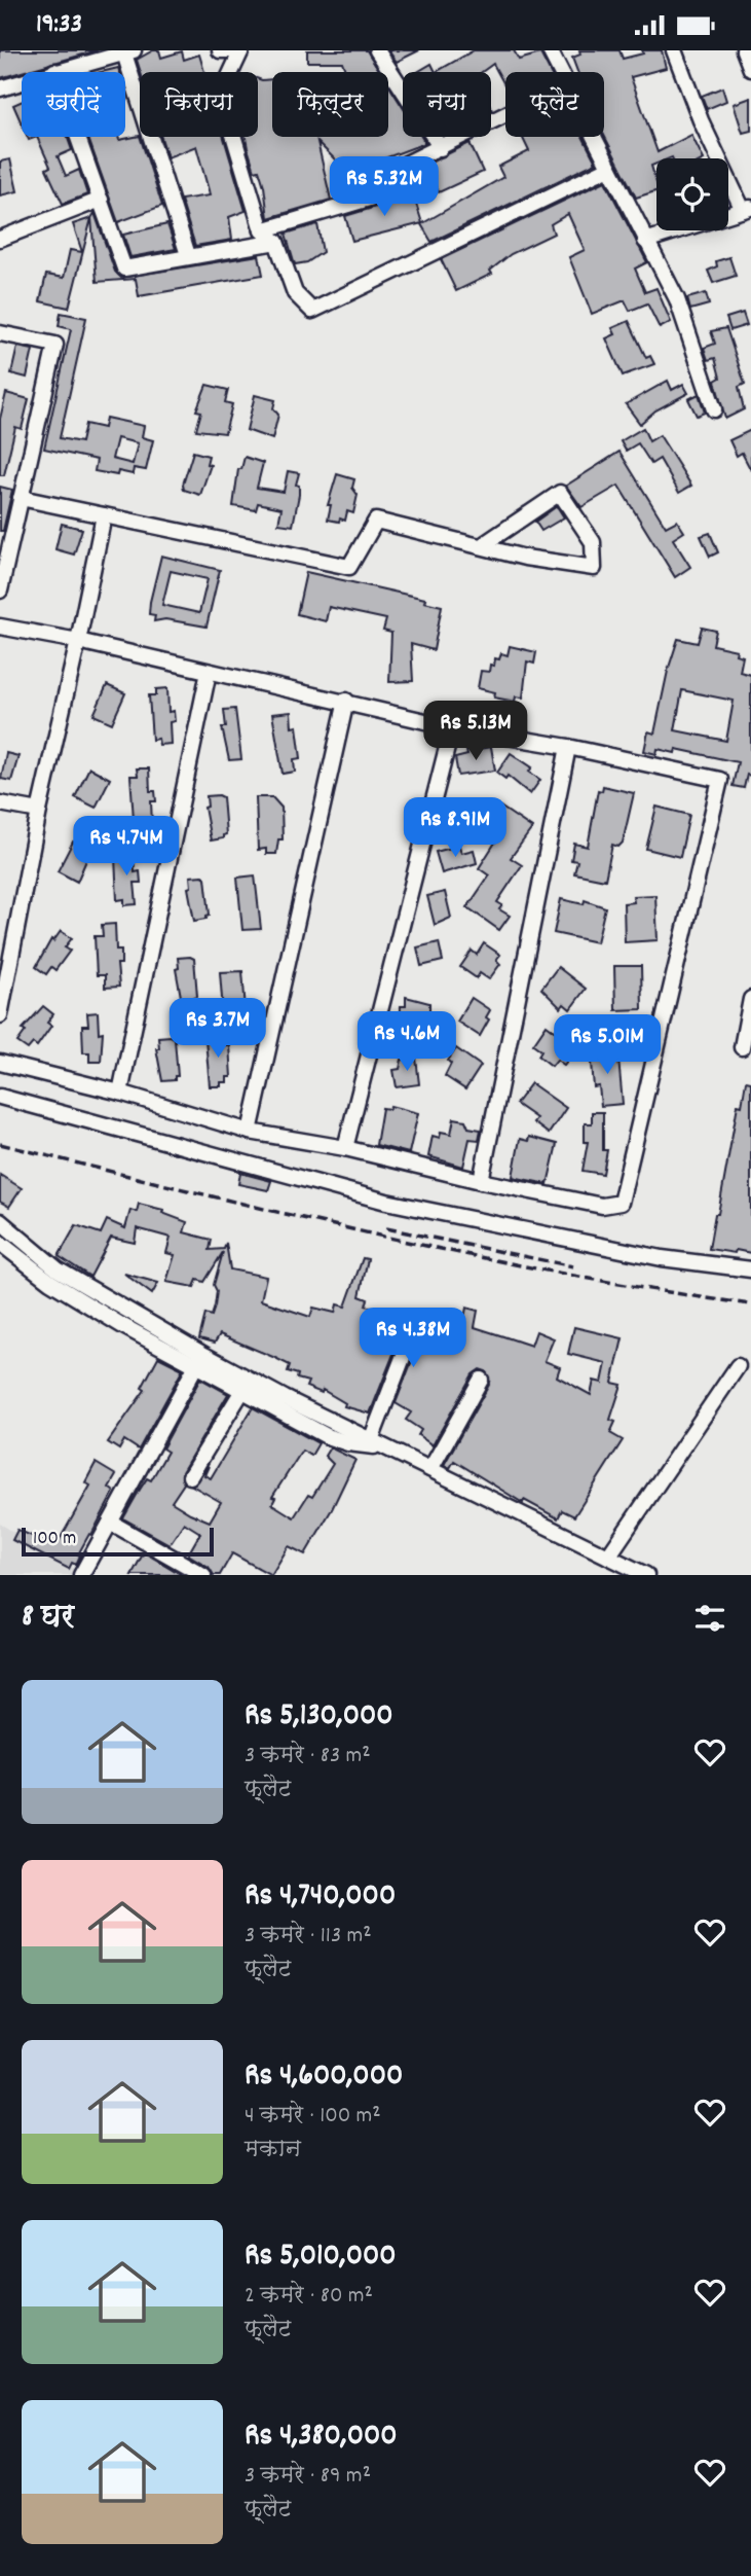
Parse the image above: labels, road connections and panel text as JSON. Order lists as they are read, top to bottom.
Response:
{
  "scale_bar": "100 m",
  "page": {
    "status": "19:33",
    "chip": [
      "खरीदें",
      "किराया",
      "फ़िल्टर",
      "नया",
      "फ़्लैट"
    ],
    "price": [
      "Rs 5.32M",
      "Rs 5.13M",
      "Rs 8.91M",
      "Rs 4.74M",
      "Rs 3.7M",
      "Rs 4.6M",
      "Rs 5.01M",
      "Rs 4.38M"
    ],
    "scale": "100 m",
    "heading": "8 घर",
    "list": [
      {
        "name": "Rs 5,130,000",
        "note": "3 कमरे · 83 m² · फ़्लैट"
      },
      {
        "name": "Rs 4,740,000",
        "note": "3 कमरे · 113 m² · फ़्लैट"
      },
      {
        "name": "Rs 4,600,000",
        "note": "4 कमरे · 100 m² · मकान"
      },
      {
        "name": "Rs 5,010,000",
        "note": "2 कमरे · 80 m² · फ़्लैट"
      },
      {
        "name": "Rs 4,380,000",
        "note": "3 कमरे · 89 m² · फ़्लैट"
      }
    ]
  }
}
